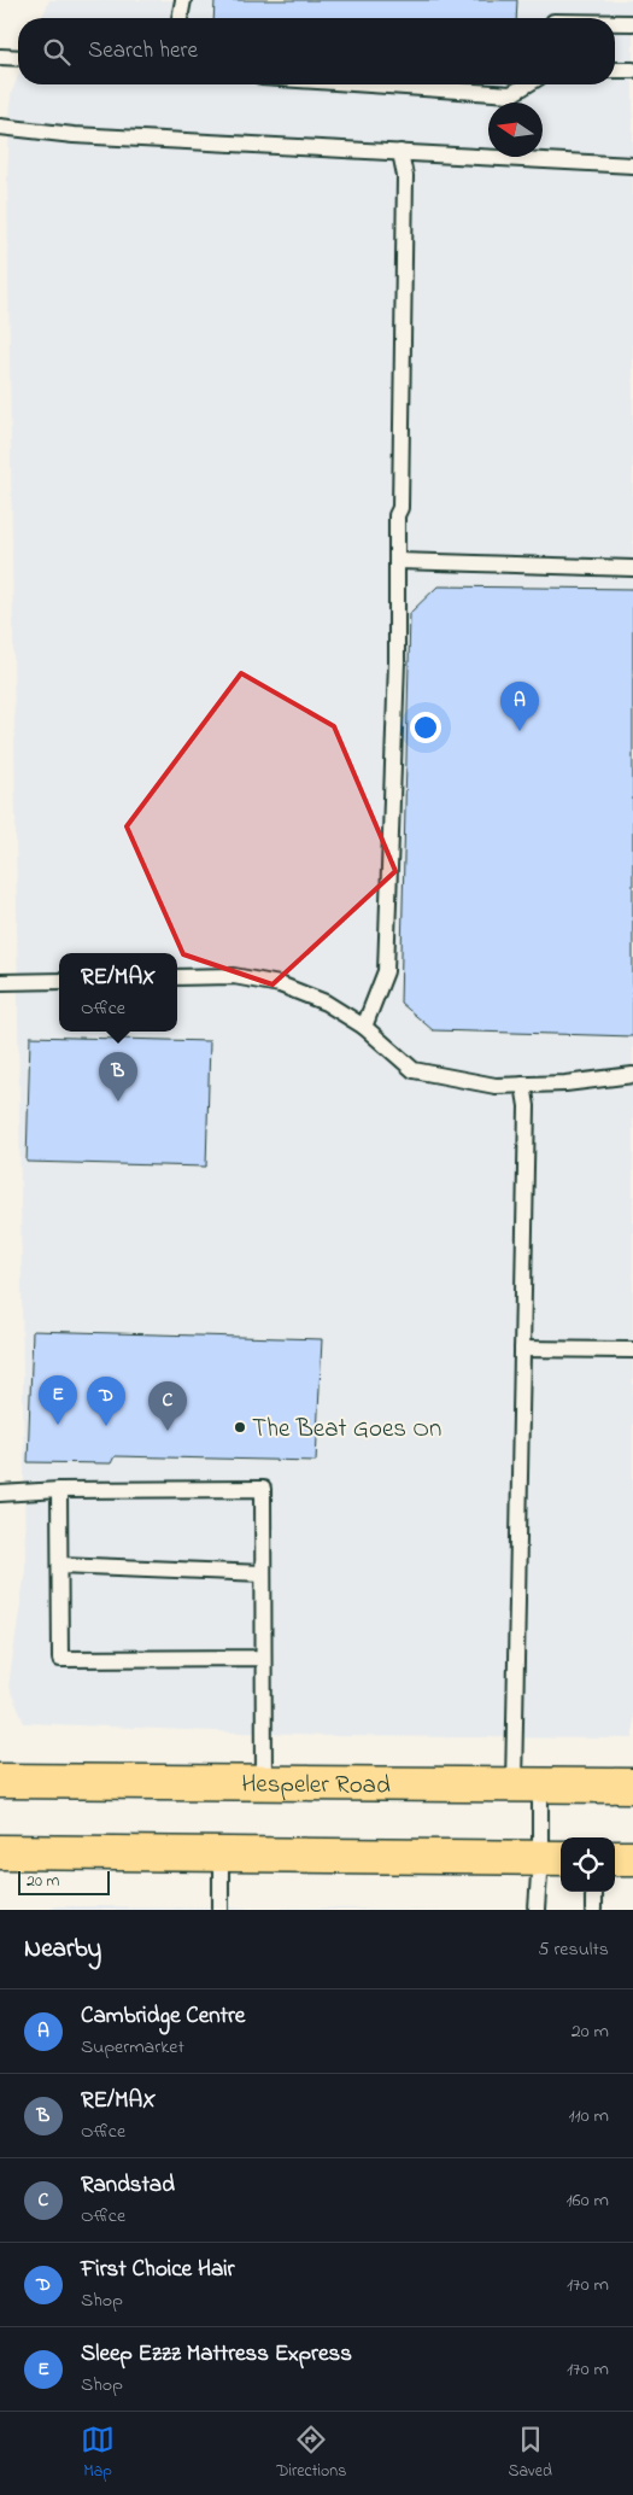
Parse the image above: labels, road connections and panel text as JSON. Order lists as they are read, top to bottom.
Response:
{
  "streets": {
    "main road": ["Hespeler Road"]
  },
  "places": ["The Beat Goes On"],
  "scale_bar": "20 m",
  "north": "left",
  "page": {
    "search": "Search here",
    "pins": [
      "A",
      "B",
      "E",
      "D",
      "C"
    ],
    "popup": ["RE/MAX", "Office"],
    "scale": "20 m",
    "heading": ["Nearby", "5 results"],
    "list": [
      {
        "mark": "A",
        "name": "Cambridge Centre",
        "note": "Supermarket",
        "value": "20 m"
      },
      {
        "mark": "B",
        "name": "RE/MAX",
        "note": "Office",
        "value": "110 m"
      },
      {
        "mark": "C",
        "name": "Randstad",
        "note": "Office",
        "value": "160 m"
      },
      {
        "mark": "D",
        "name": "First Choice Hair",
        "note": "Shop",
        "value": "170 m"
      },
      {
        "mark": "E",
        "name": "Sleep Ezzz Mattress Express",
        "note": "Shop",
        "value": "170 m"
      }
    ],
    "nav": ["Map", "Directions", "Saved"]
  }
}
